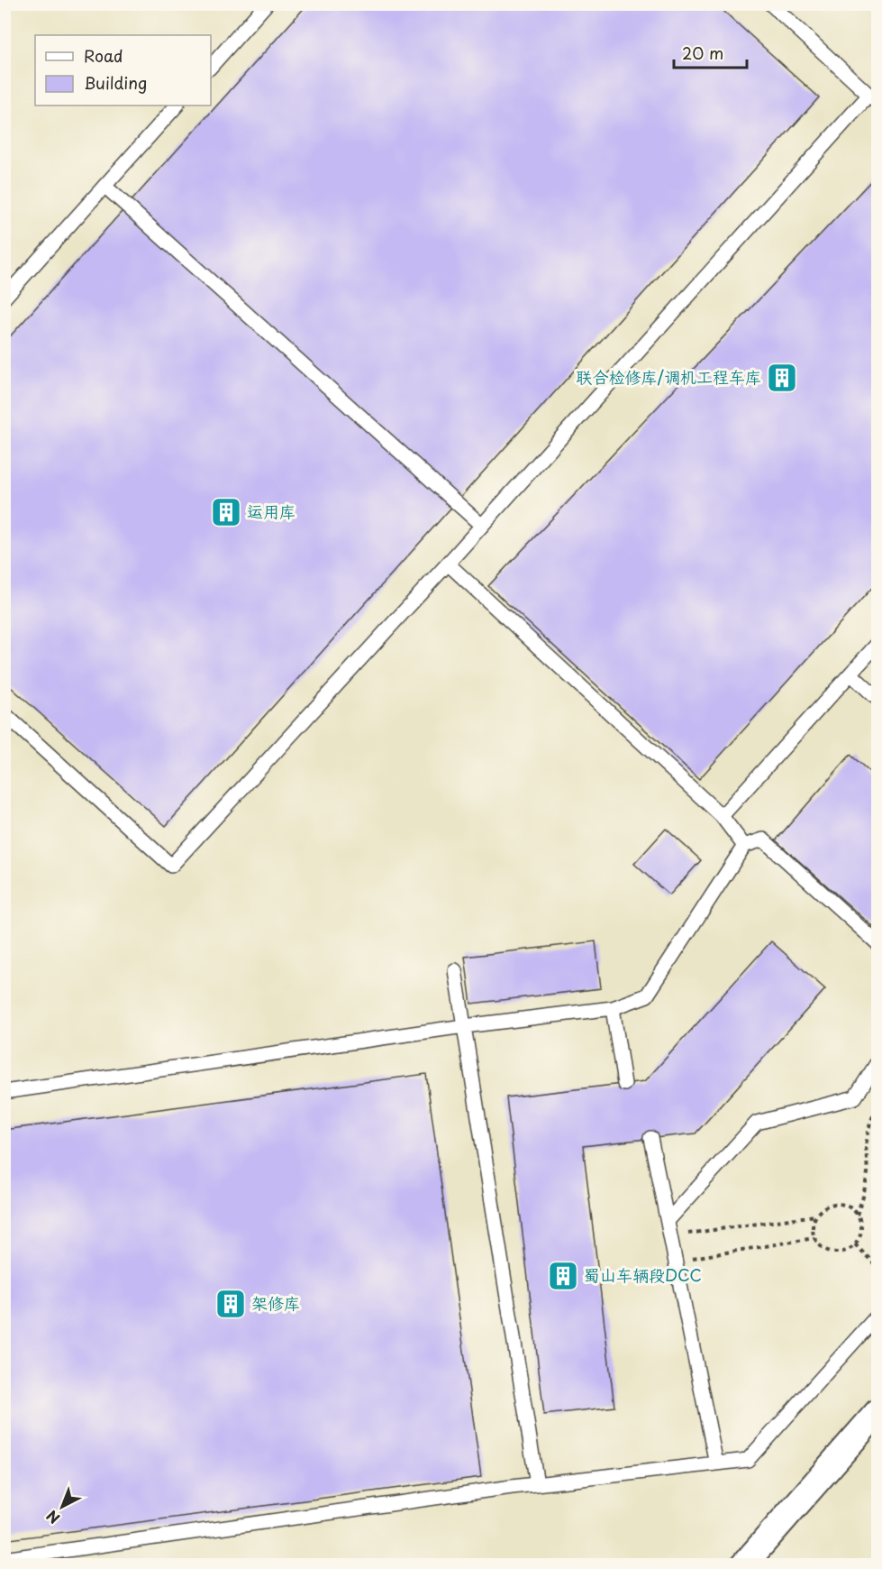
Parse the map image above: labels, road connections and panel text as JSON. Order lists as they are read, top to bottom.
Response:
{
  "places": {
    "building": [
      "联合检修库/调机工程车库",
      "运用库",
      "蜀山车辆段DCC",
      "架修库"
    ]
  },
  "legend": ["Road", "Building"],
  "scale_bar": "20 m",
  "north": "bottom left"
}
